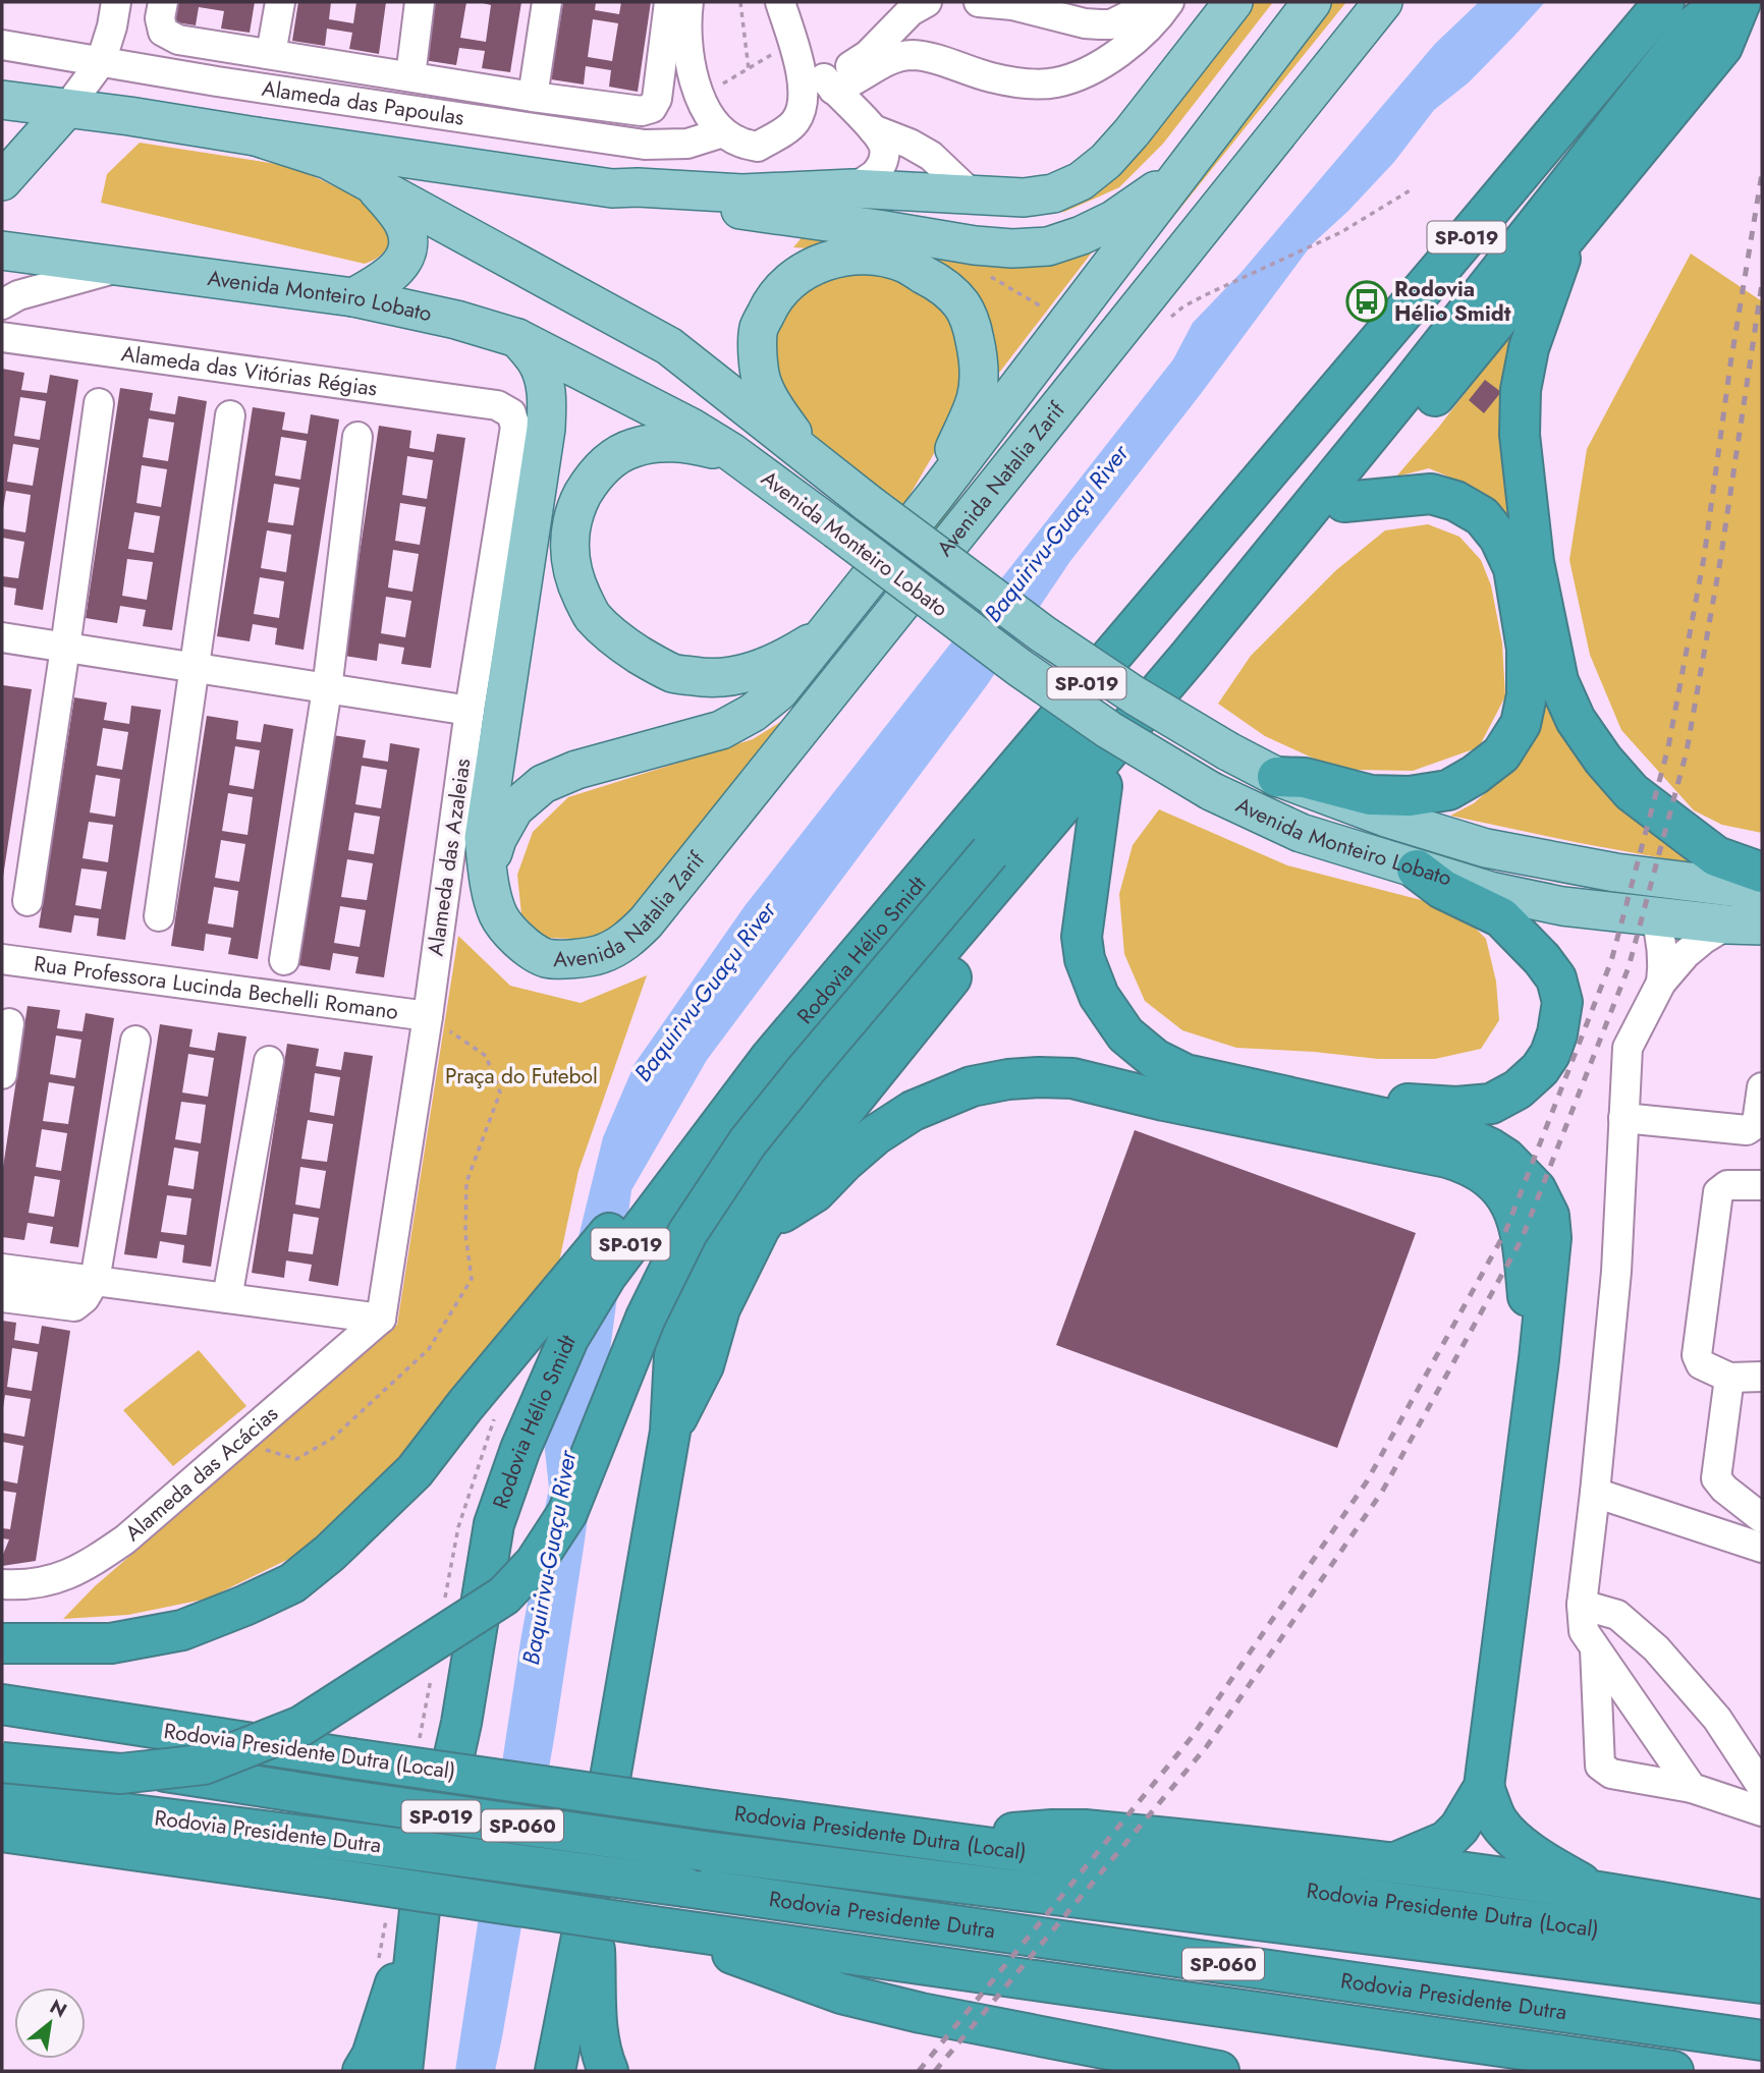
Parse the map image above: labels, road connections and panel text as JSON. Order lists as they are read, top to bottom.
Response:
{
  "streets": {
    "highway": [
      "SP-019",
      "Rodovia Hélio Smidt",
      "Rodovia Presidente Dutra (Local)",
      "SP-060",
      "Rodovia Presidente Dutra"
    ],
    "main road": ["Avenida Monteiro Lobato", "Avenida Natalia Zarif"],
    "street": [
      "Alameda das Papoulas",
      "Alameda das Vitórias Régias",
      "Alameda das Azaleias",
      "Rua Professora Lucinda Bechelli Romano",
      "Alameda das Acácias"
    ]
  },
  "crossings": [
    ["Alameda das Vitórias Régias", "Alameda das Azaleias"],
    ["Alameda das Azaleias", "Rua Professora Lucinda Bechelli Romano"],
    ["Alameda das Azaleias", "Alameda das Acácias"]
  ],
  "water": ["Baquirivu-Guaçu River"],
  "parks": ["Praça do Futebol"],
  "places": {
    "bus stop": ["Rodovia Hélio Smidt"]
  },
  "north": "top right"
}
